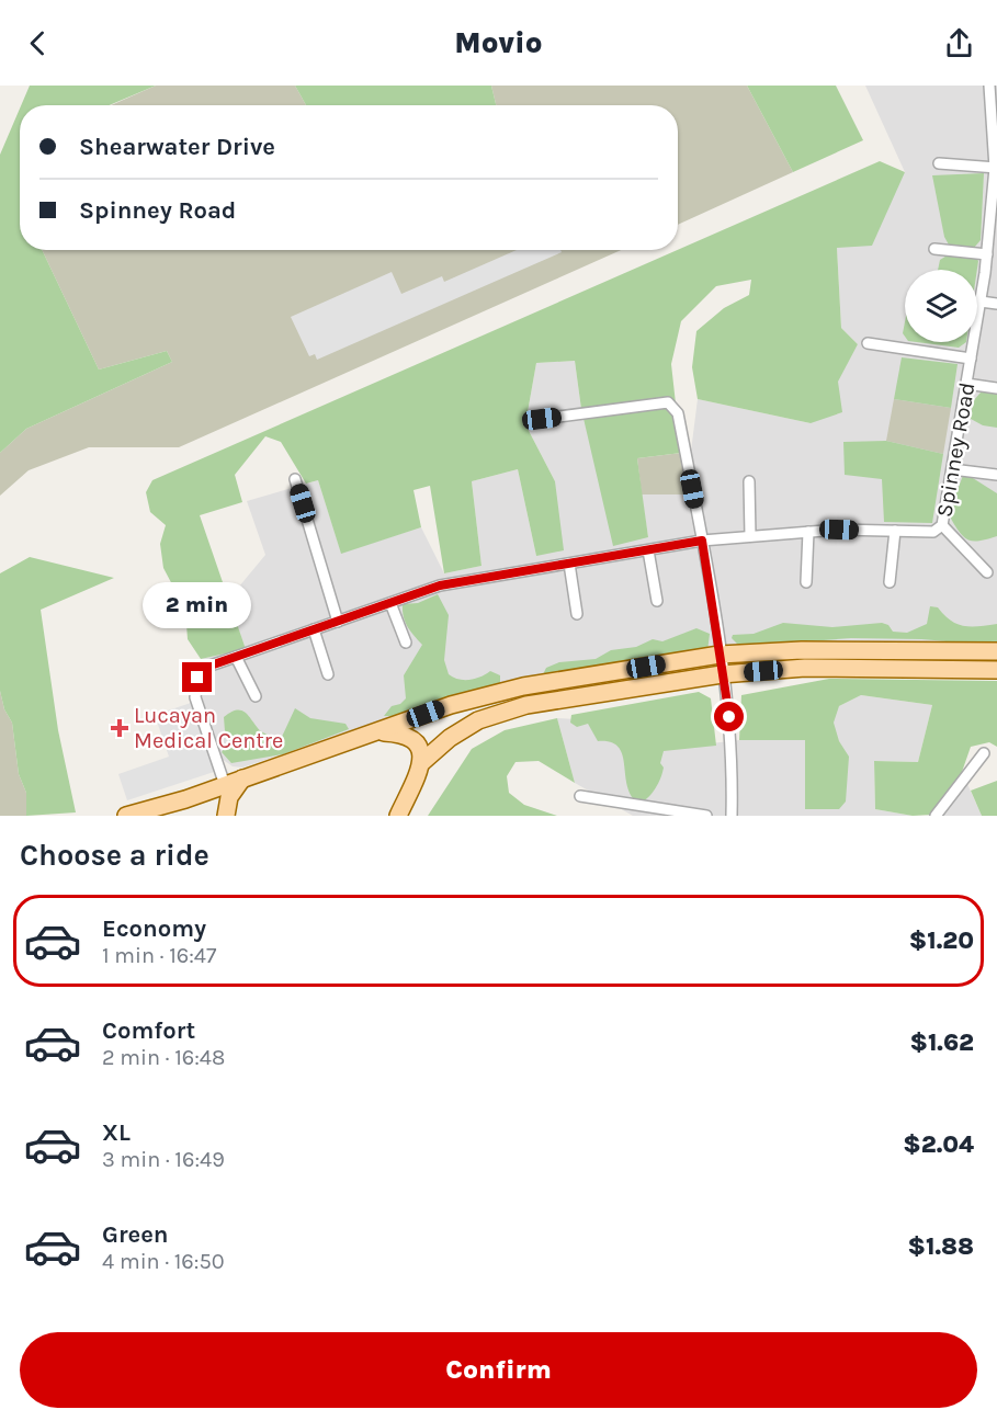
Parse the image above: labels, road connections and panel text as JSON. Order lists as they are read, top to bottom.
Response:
{
  "streets": {
    "street": ["Spinney Road"]
  },
  "places": {
    "health": ["Lucayan Medical Centre"]
  },
  "page": {
    "header": "Movio",
    "banner": ["Shearwater Drive", "Spinney Road"],
    "bubble": "2 min",
    "heading": "Choose a ride",
    "list": [
      {
        "name": "Economy",
        "note": "1 min · 16:47",
        "value": "$1.20"
      },
      {
        "name": "Comfort",
        "note": "2 min · 16:48",
        "value": "$1.62"
      },
      {
        "name": "XL",
        "note": "3 min · 16:49",
        "value": "$2.04"
      },
      {
        "name": "Green",
        "note": "4 min · 16:50",
        "value": "$1.88"
      }
    ],
    "buttons": "Confirm"
  }
}
